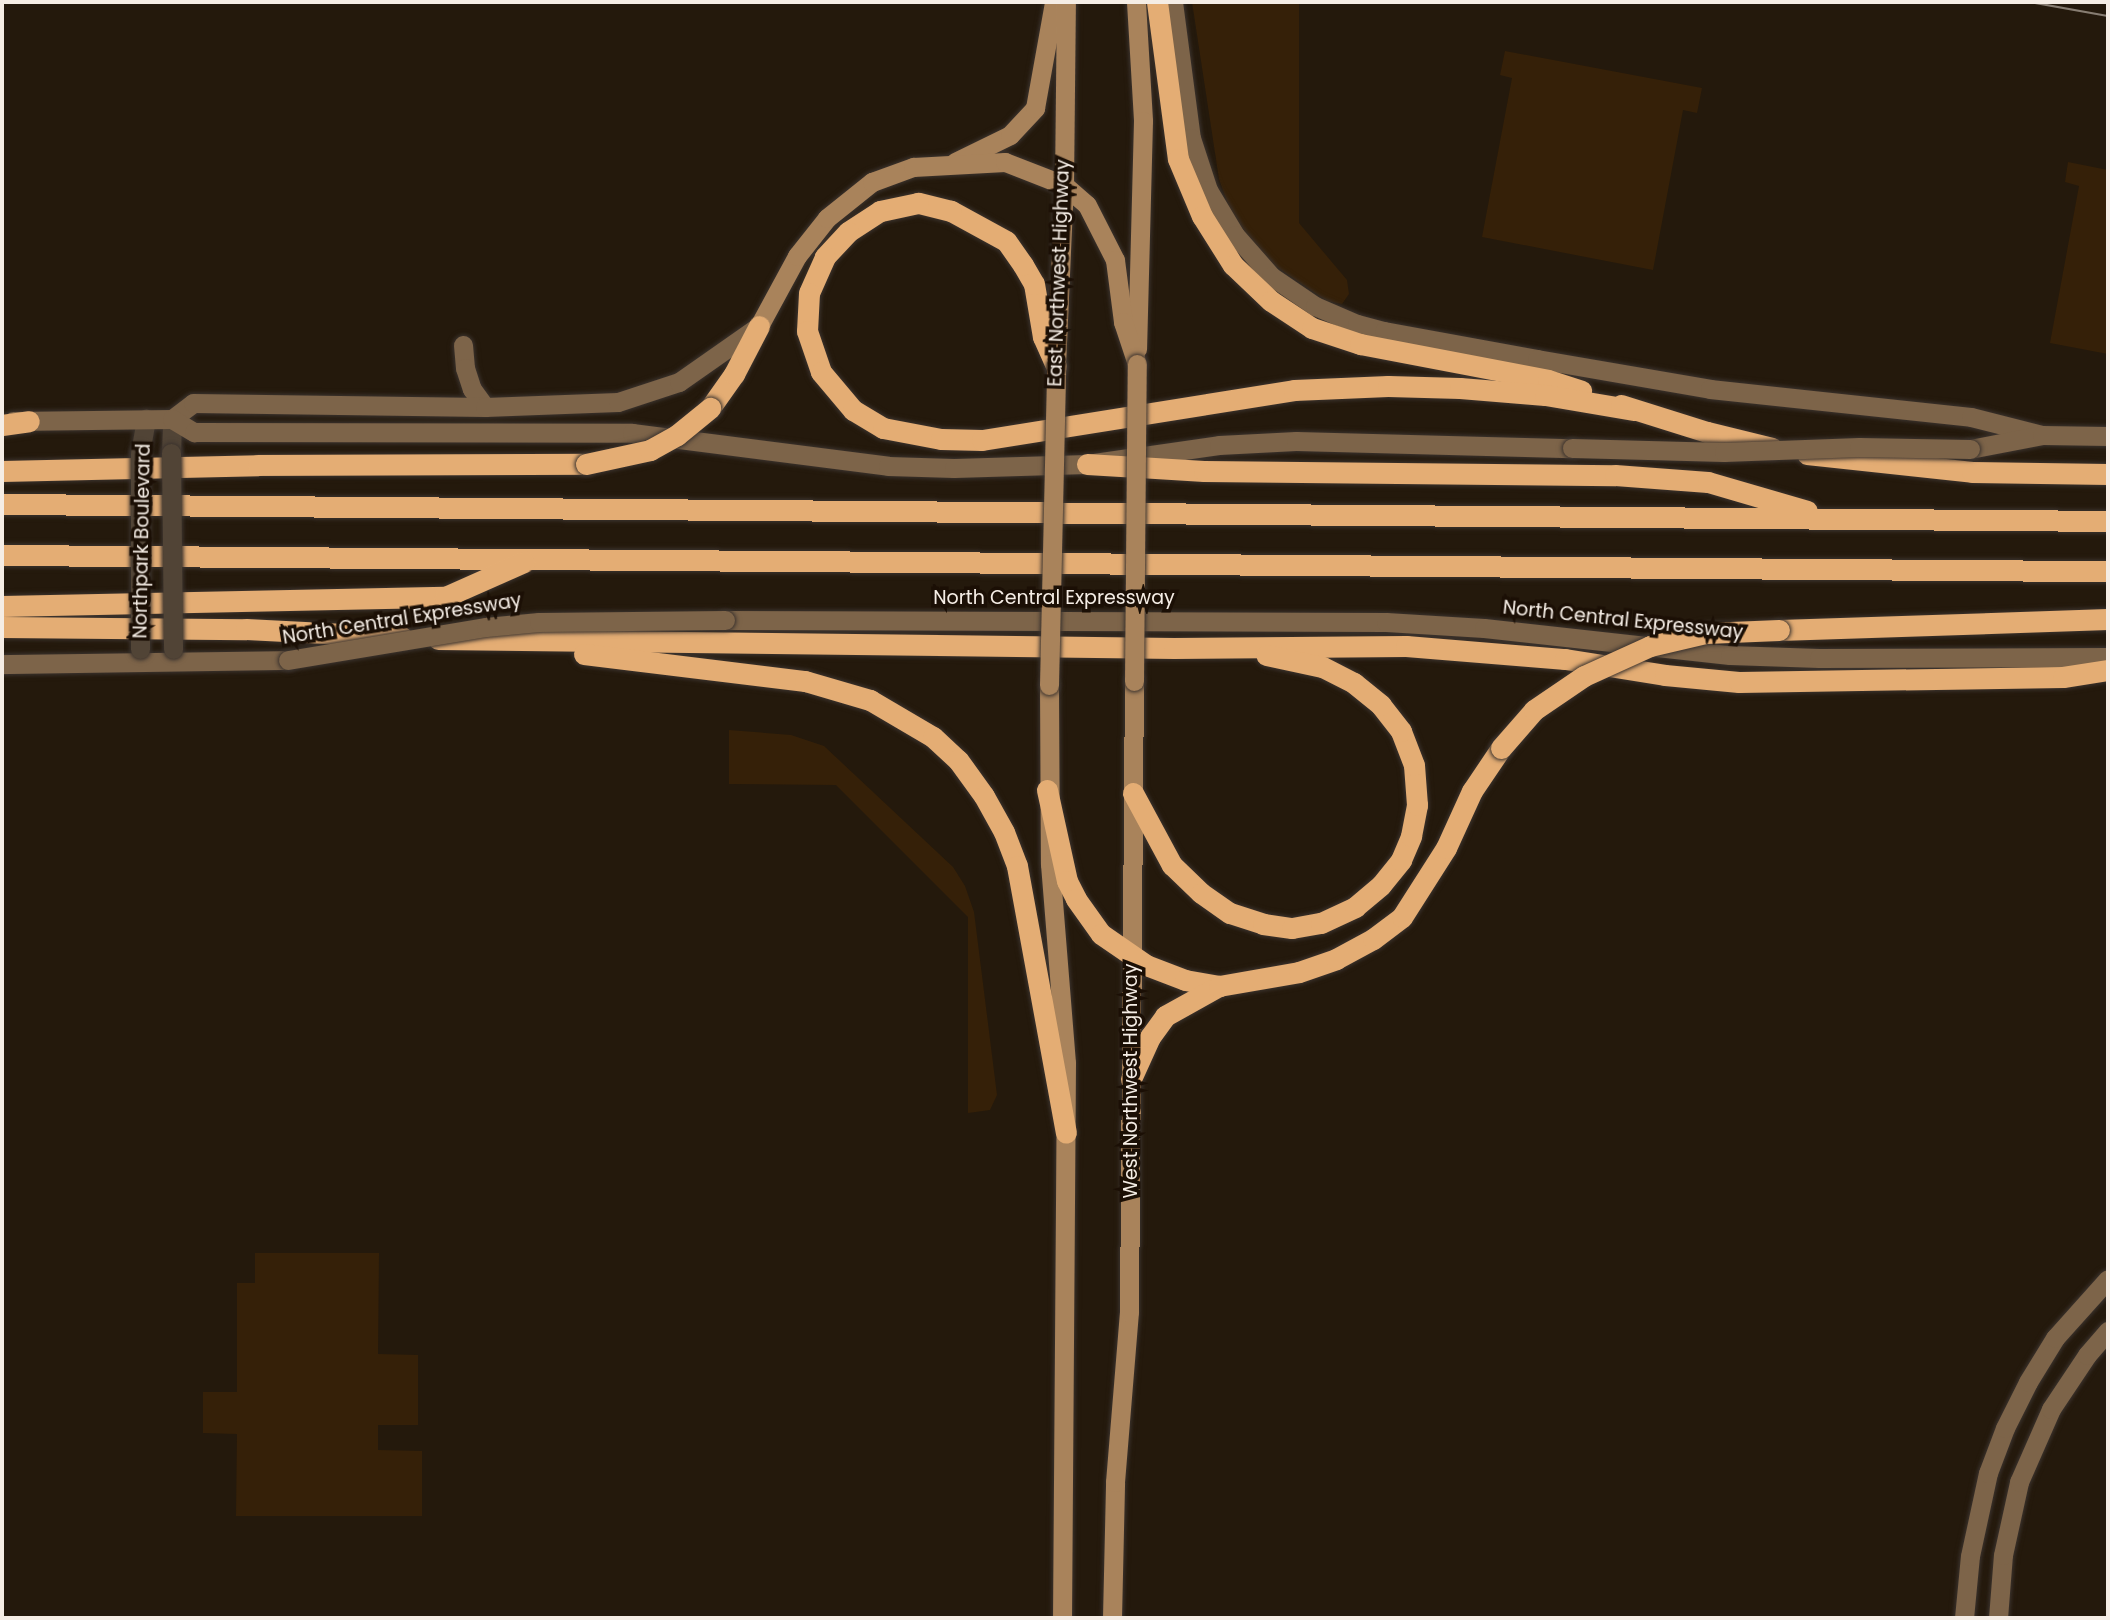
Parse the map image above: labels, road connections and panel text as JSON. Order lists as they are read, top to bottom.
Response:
{
  "streets": {
    "highway": ["North Central Expressway"],
    "main road": ["East Northwest Highway", "West Northwest Highway"],
    "street": ["Northpark Boulevard"]
  },
  "crossings": [
    ["Northpark Boulevard", "North Central Expressway"]
  ]
}
